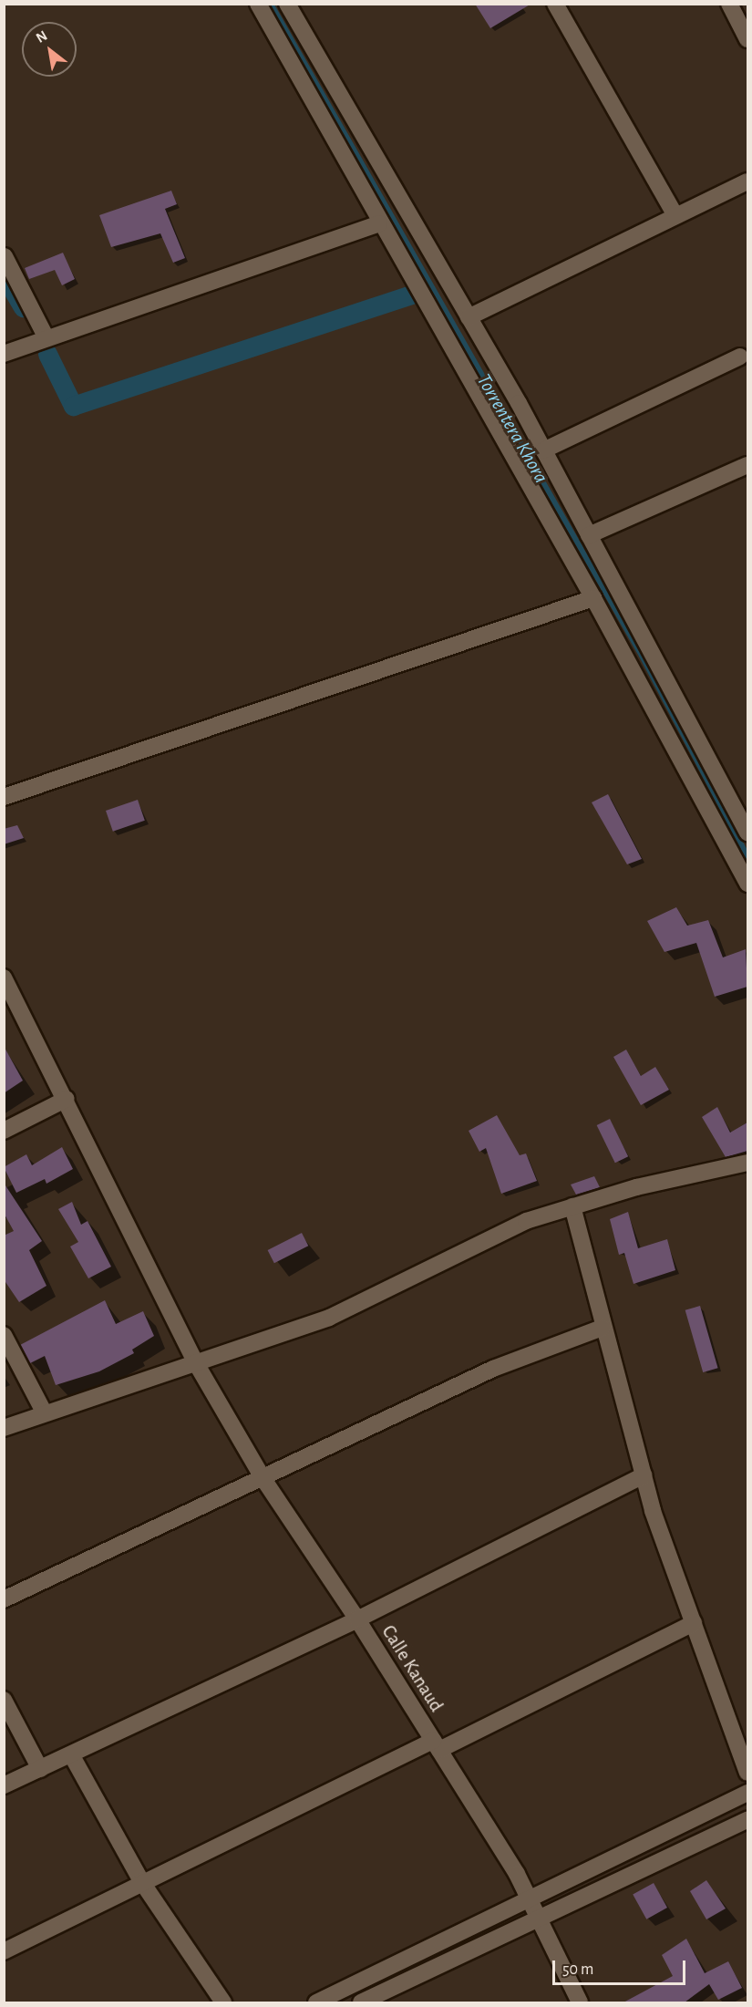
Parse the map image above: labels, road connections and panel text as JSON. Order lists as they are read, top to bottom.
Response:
{
  "streets": {
    "street": ["Calle Kanaud"]
  },
  "water": ["Torrentera Khora"],
  "scale_bar": "50 m",
  "north": "top left"
}
